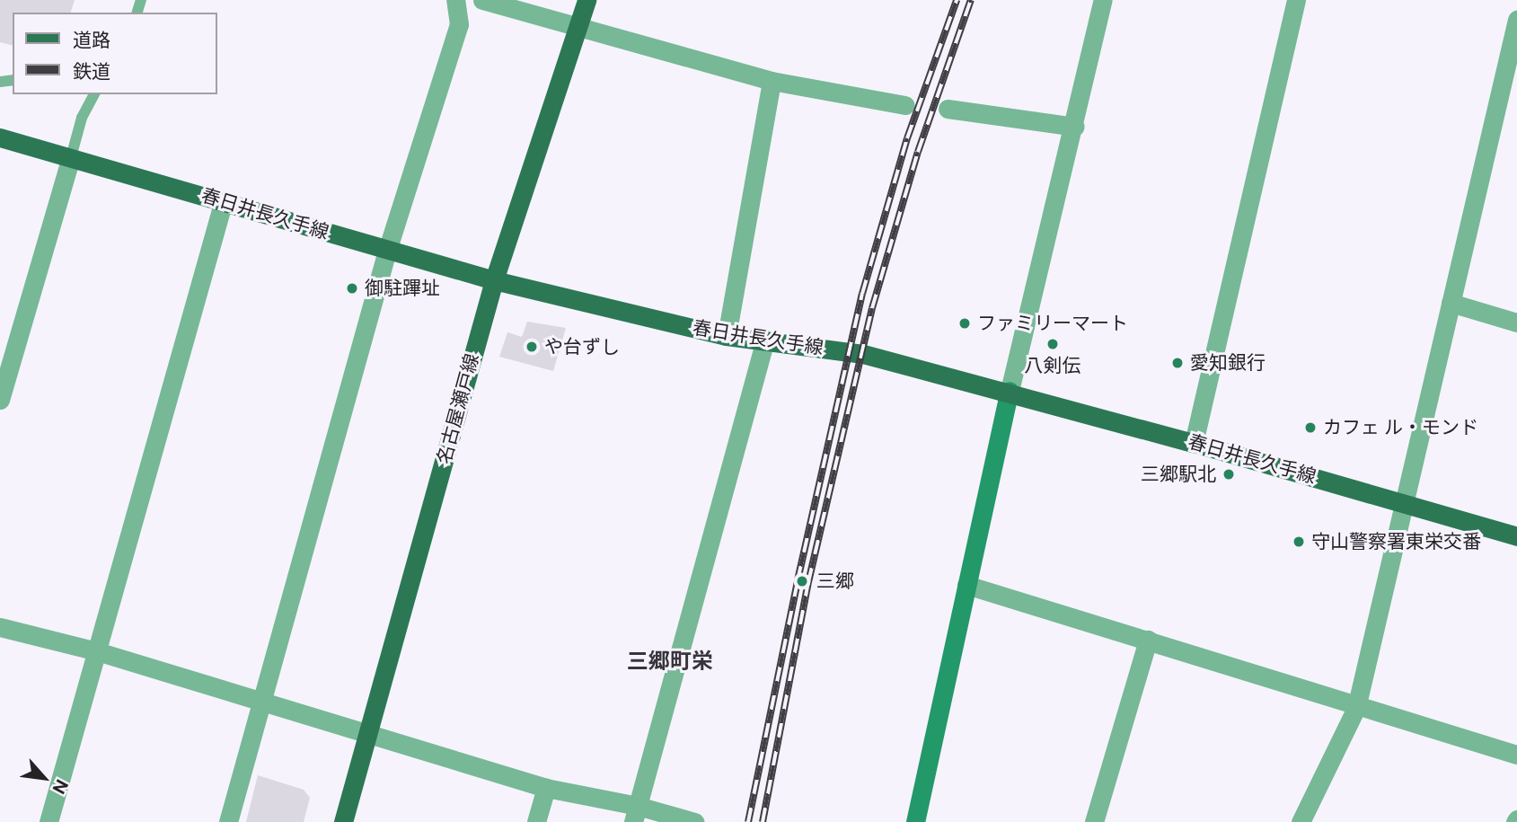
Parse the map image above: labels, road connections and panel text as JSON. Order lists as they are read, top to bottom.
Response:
{
  "streets": {
    "main road": ["春日井長久手線", "名古屋瀬戸線"]
  },
  "crossings": [
    ["春日井長久手線", "名古屋瀬戸線"]
  ],
  "districts": ["三郷町栄"],
  "places": [
    "御駐蹕址",
    "ファミリーマート",
    "八剣伝",
    "や台ずし",
    "愛知銀行",
    "カフェ ル・モンド",
    "三郷駅北",
    "守山警察署東栄交番",
    "三郷"
  ],
  "legend": ["道路", "鉄道"],
  "north": "bottom right"
}
